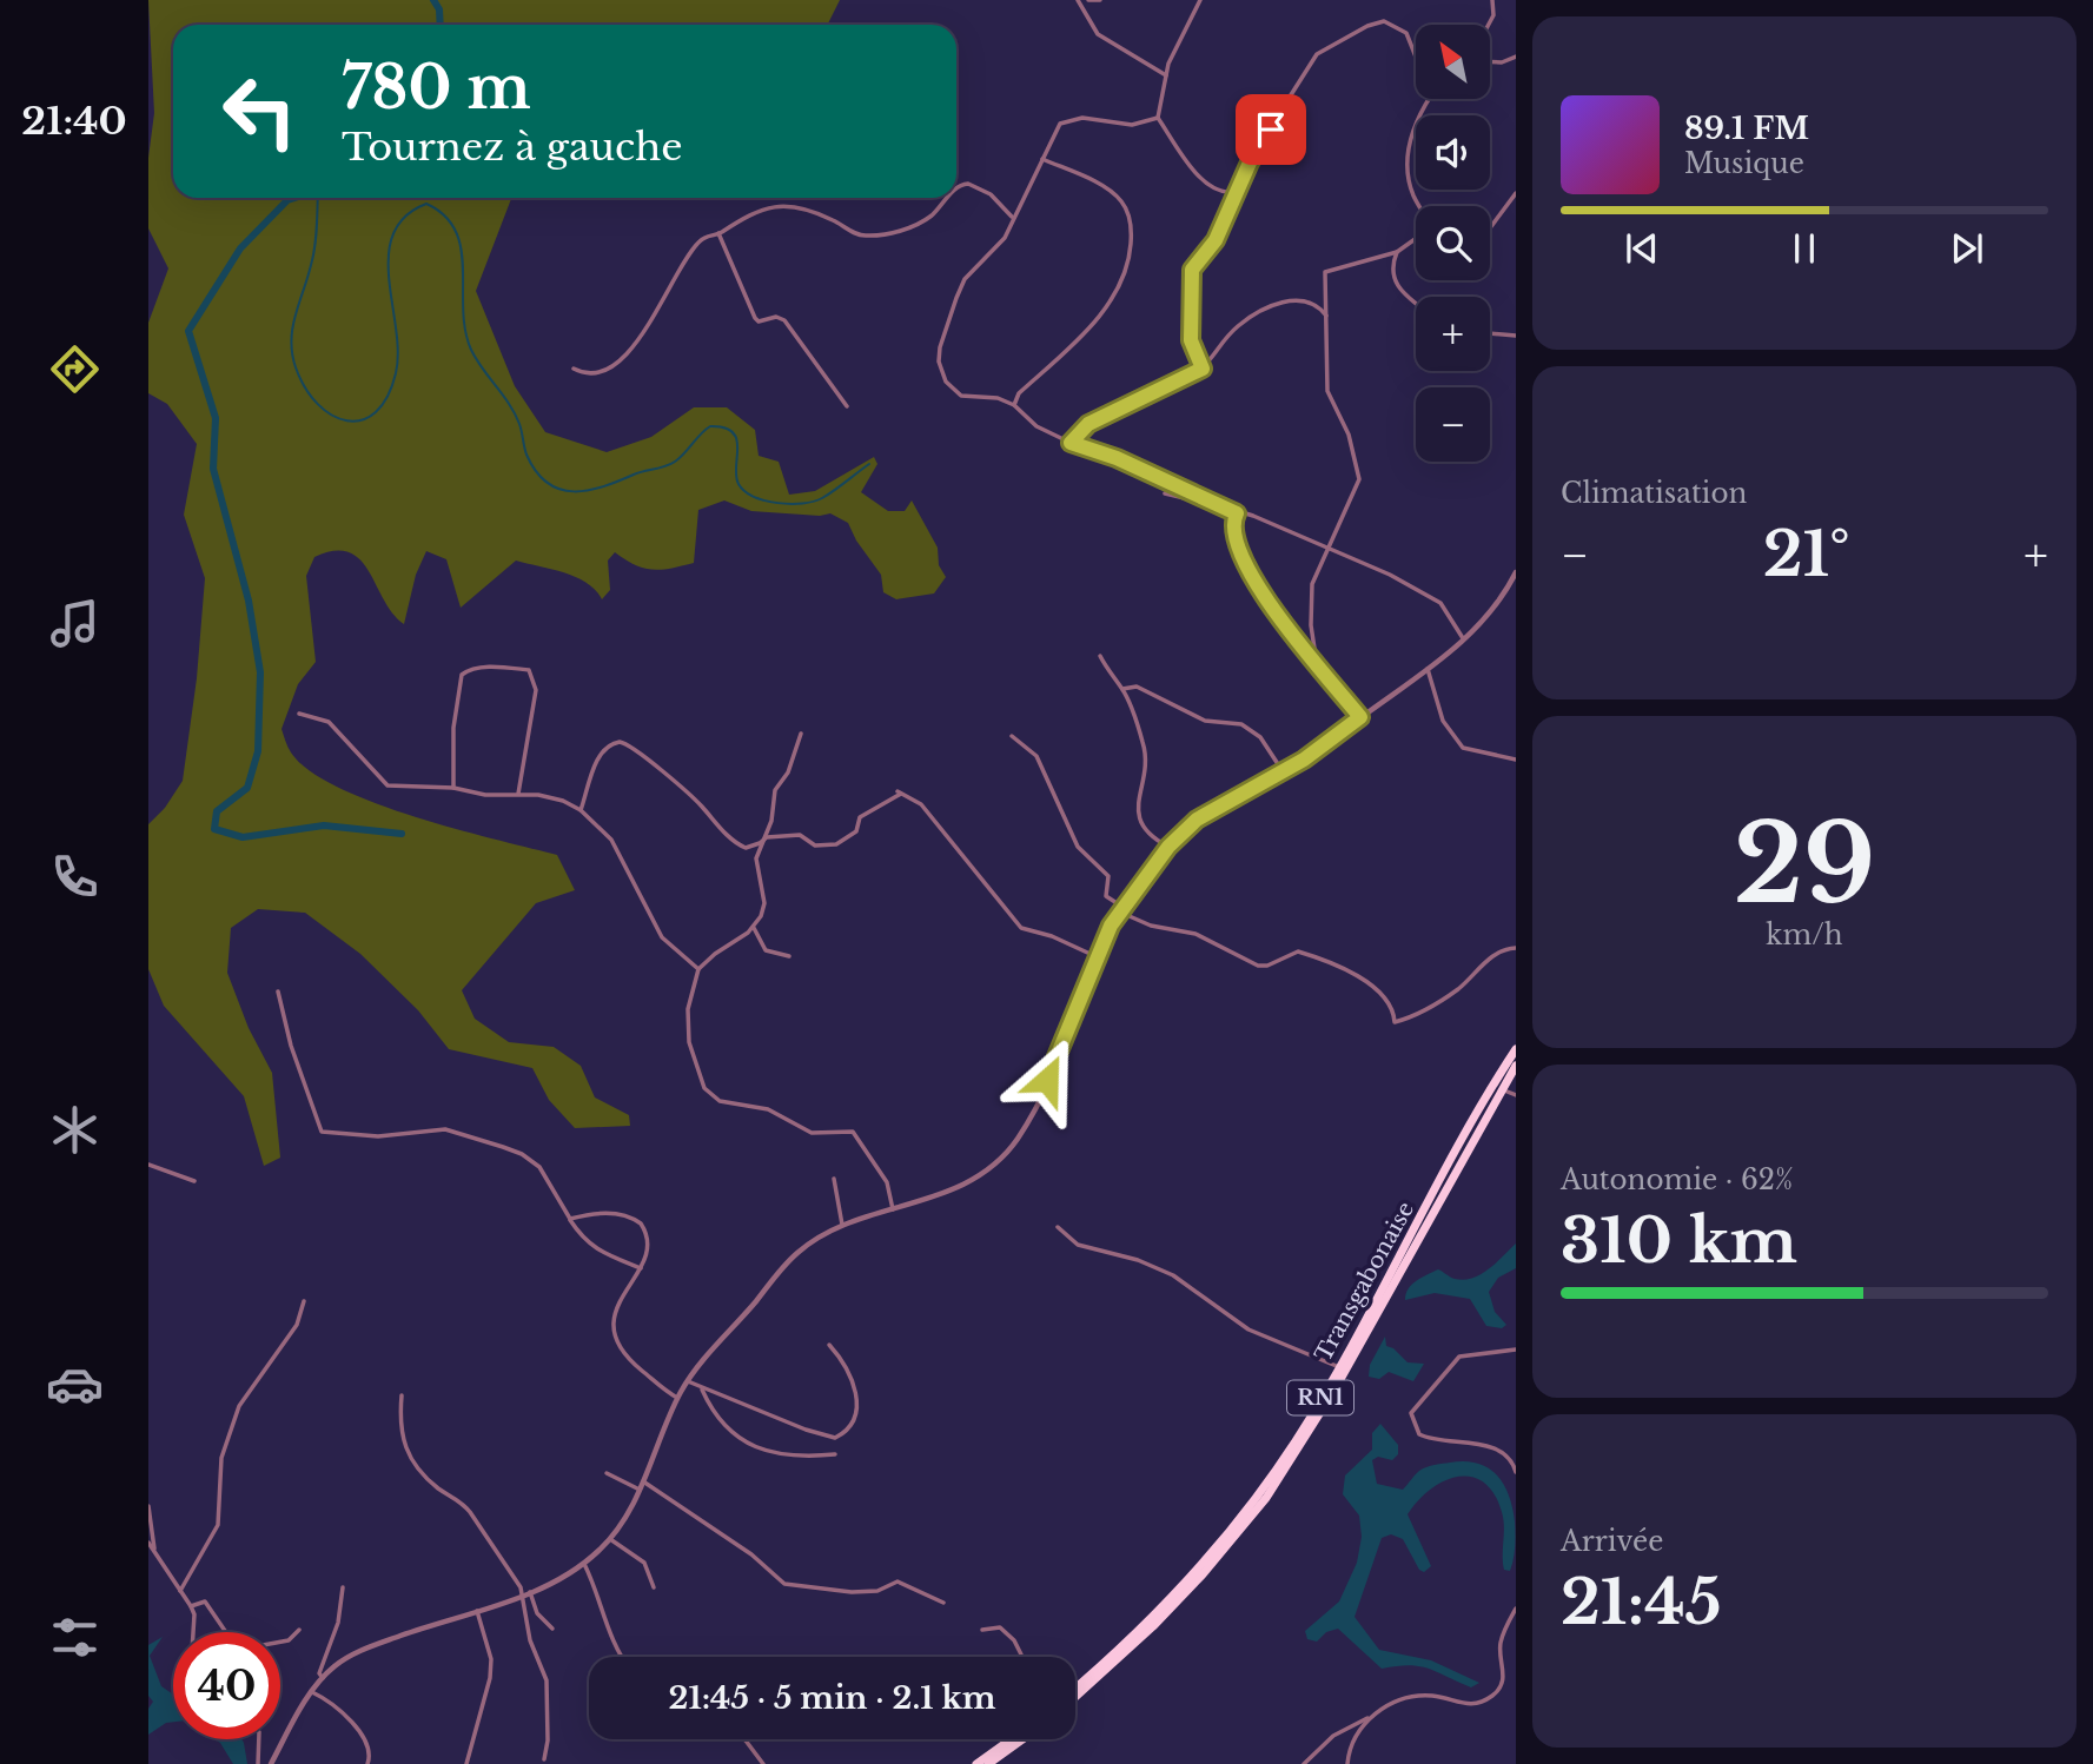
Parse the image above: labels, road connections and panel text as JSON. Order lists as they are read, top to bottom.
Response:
{
  "streets": {
    "highway": ["Transgabonaise", "RN1"]
  },
  "north": "top left",
  "page": {
    "tabs": "21:40",
    "map_buttons": ["+", "−"],
    "turn": ["780 m", "Tournez à gauche"],
    "song": ["89.1 FM", "Musique"],
    "tile": [
      "Climatisation",
      ["29", "km/h"],
      ["Autonomie · 62%", "310 km"],
      ["Arrivée", "21:45"]
    ],
    "heat": ["−", "21°", "+"],
    "limit": "40",
    "trip": "21:45 · 5 min · 2.1 km"
  }
}
